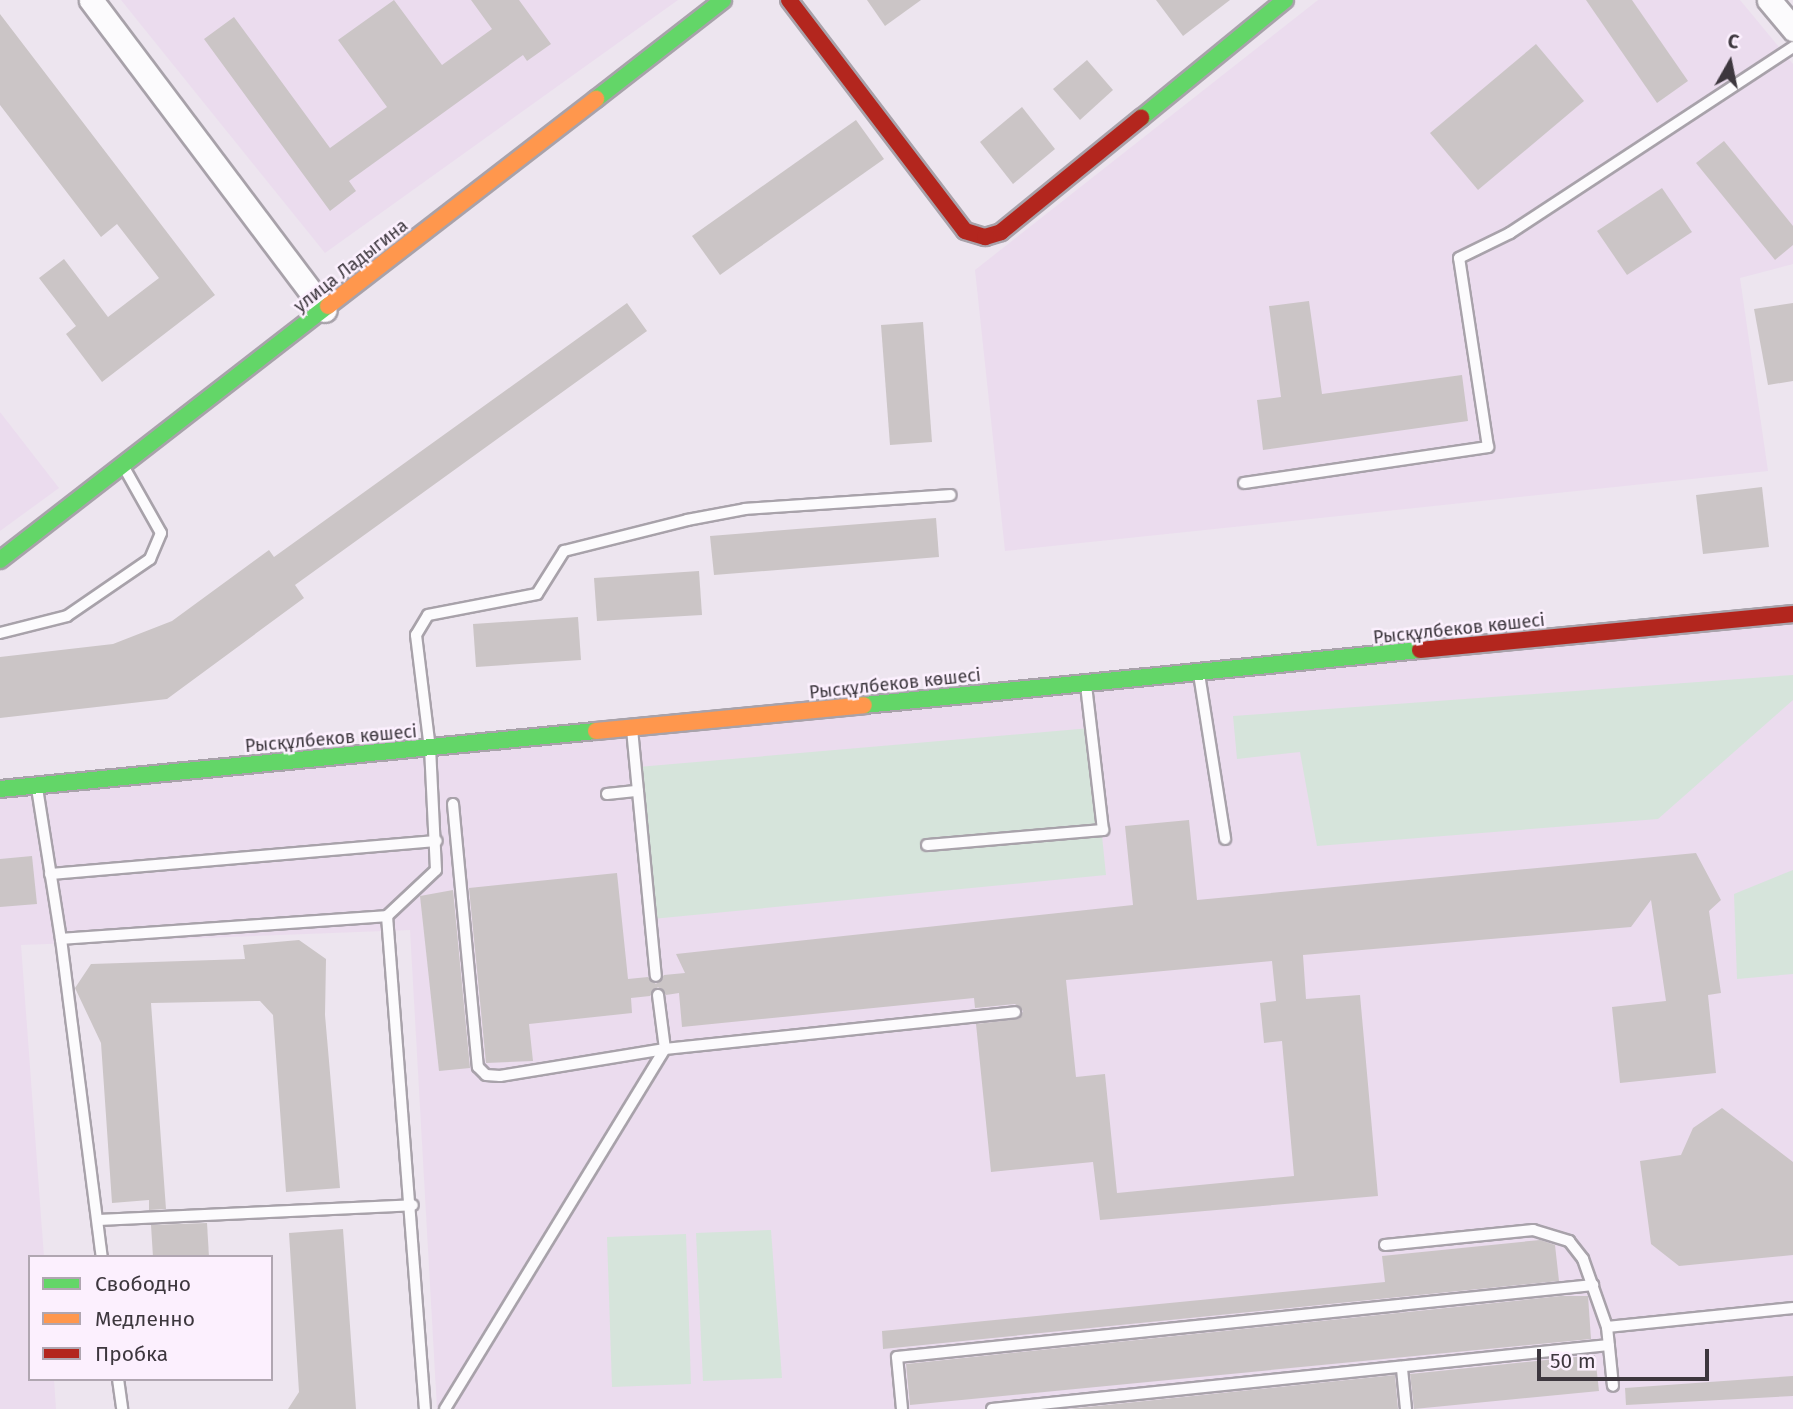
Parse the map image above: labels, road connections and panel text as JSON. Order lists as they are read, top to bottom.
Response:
{
  "streets": {
    "street": ["улица Ладыгина", "Рысқұлбеков көшесі"]
  },
  "legend": ["Свободно", "Медленно", "Пробка"],
  "scale_bar": "50 m",
  "north": "top"
}
